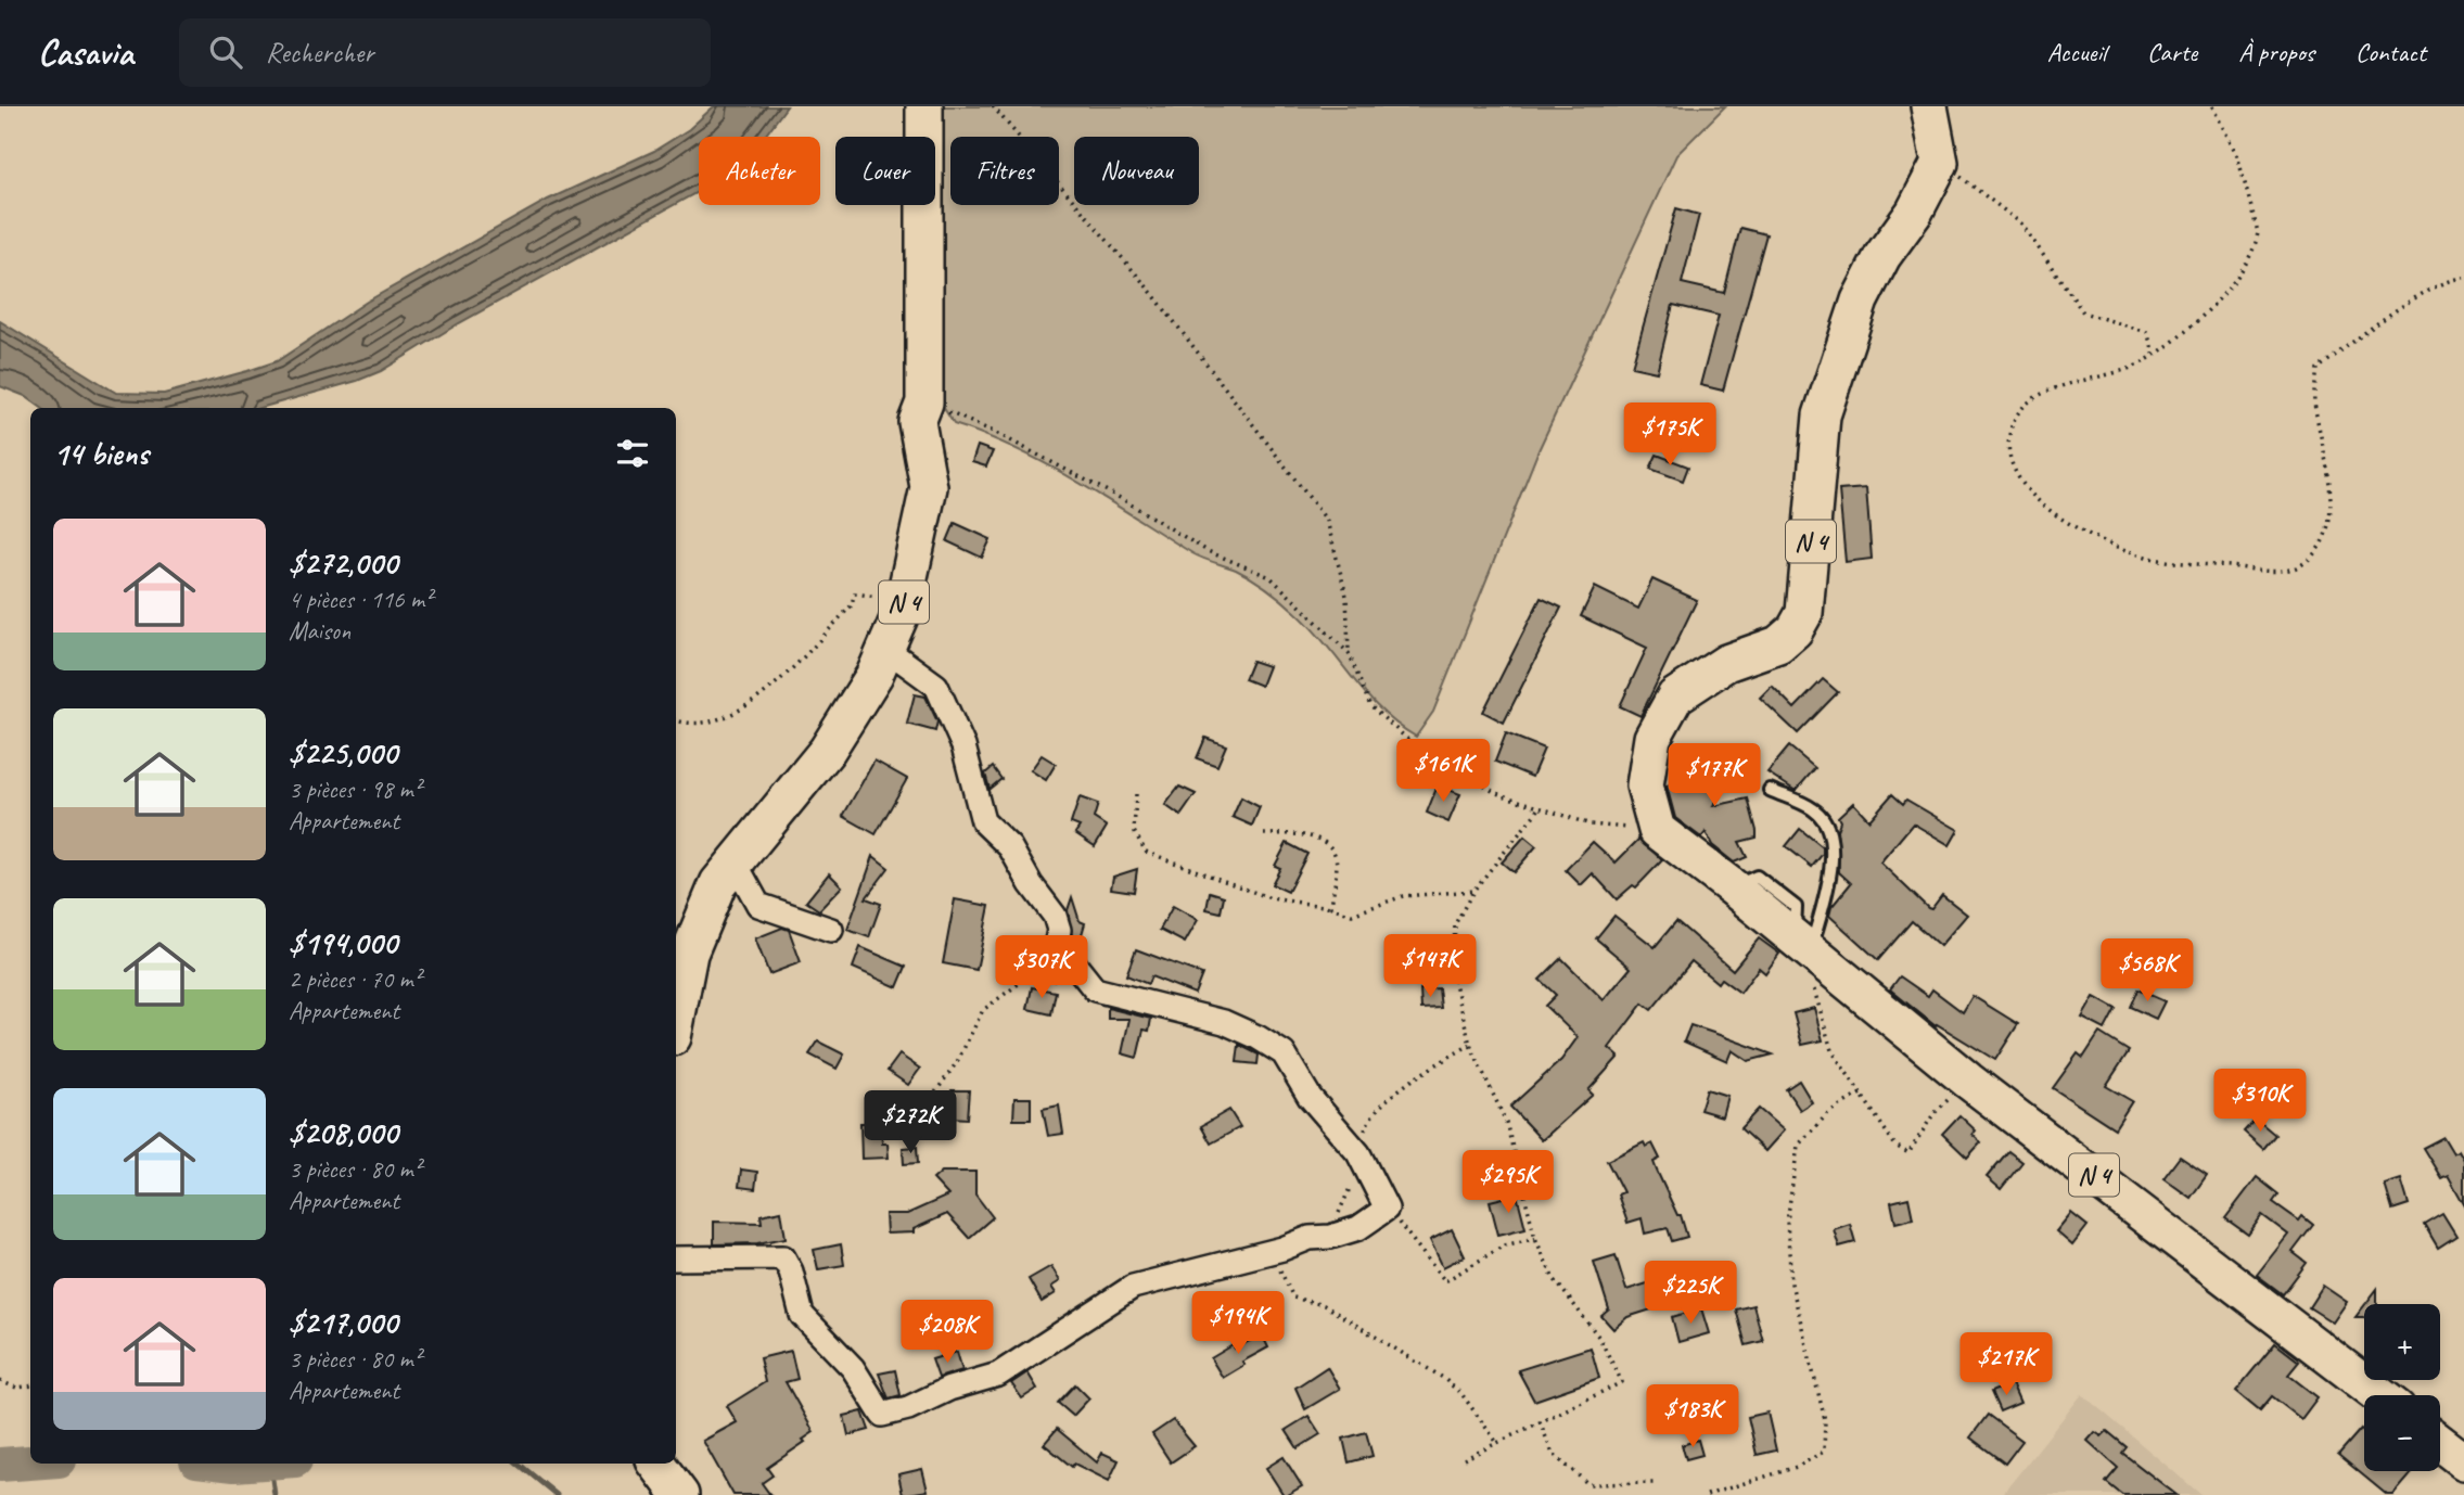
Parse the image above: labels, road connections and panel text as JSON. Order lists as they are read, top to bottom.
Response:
{
  "streets": {
    "main road": ["N 4"]
  },
  "page": {
    "header": "Casavia",
    "search": "Rechercher",
    "nav": [
      "Accueil",
      "Carte",
      "À propos",
      "Contact"
    ],
    "chip": [
      "Acheter",
      "Louer",
      "Filtres",
      "Nouveau"
    ],
    "price": [
      "$175K",
      "$161K",
      "$177K",
      "$147K",
      "$307K",
      "$568K",
      "$310K",
      "$272K",
      "$295K",
      "$225K",
      "$194K",
      "$208K",
      "$217K",
      "$183K"
    ],
    "heading": "14 biens",
    "list": [
      {
        "name": "$272,000",
        "note": "4 pièces · 116 m² · Maison"
      },
      {
        "name": "$225,000",
        "note": "3 pièces · 98 m² · Appartement"
      },
      {
        "name": "$194,000",
        "note": "2 pièces · 70 m² · Appartement"
      },
      {
        "name": "$208,000",
        "note": "3 pièces · 80 m² · Appartement"
      },
      {
        "name": "$217,000",
        "note": "3 pièces · 80 m² · Appartement"
      }
    ],
    "map_buttons": ["+", "−"]
  }
}
